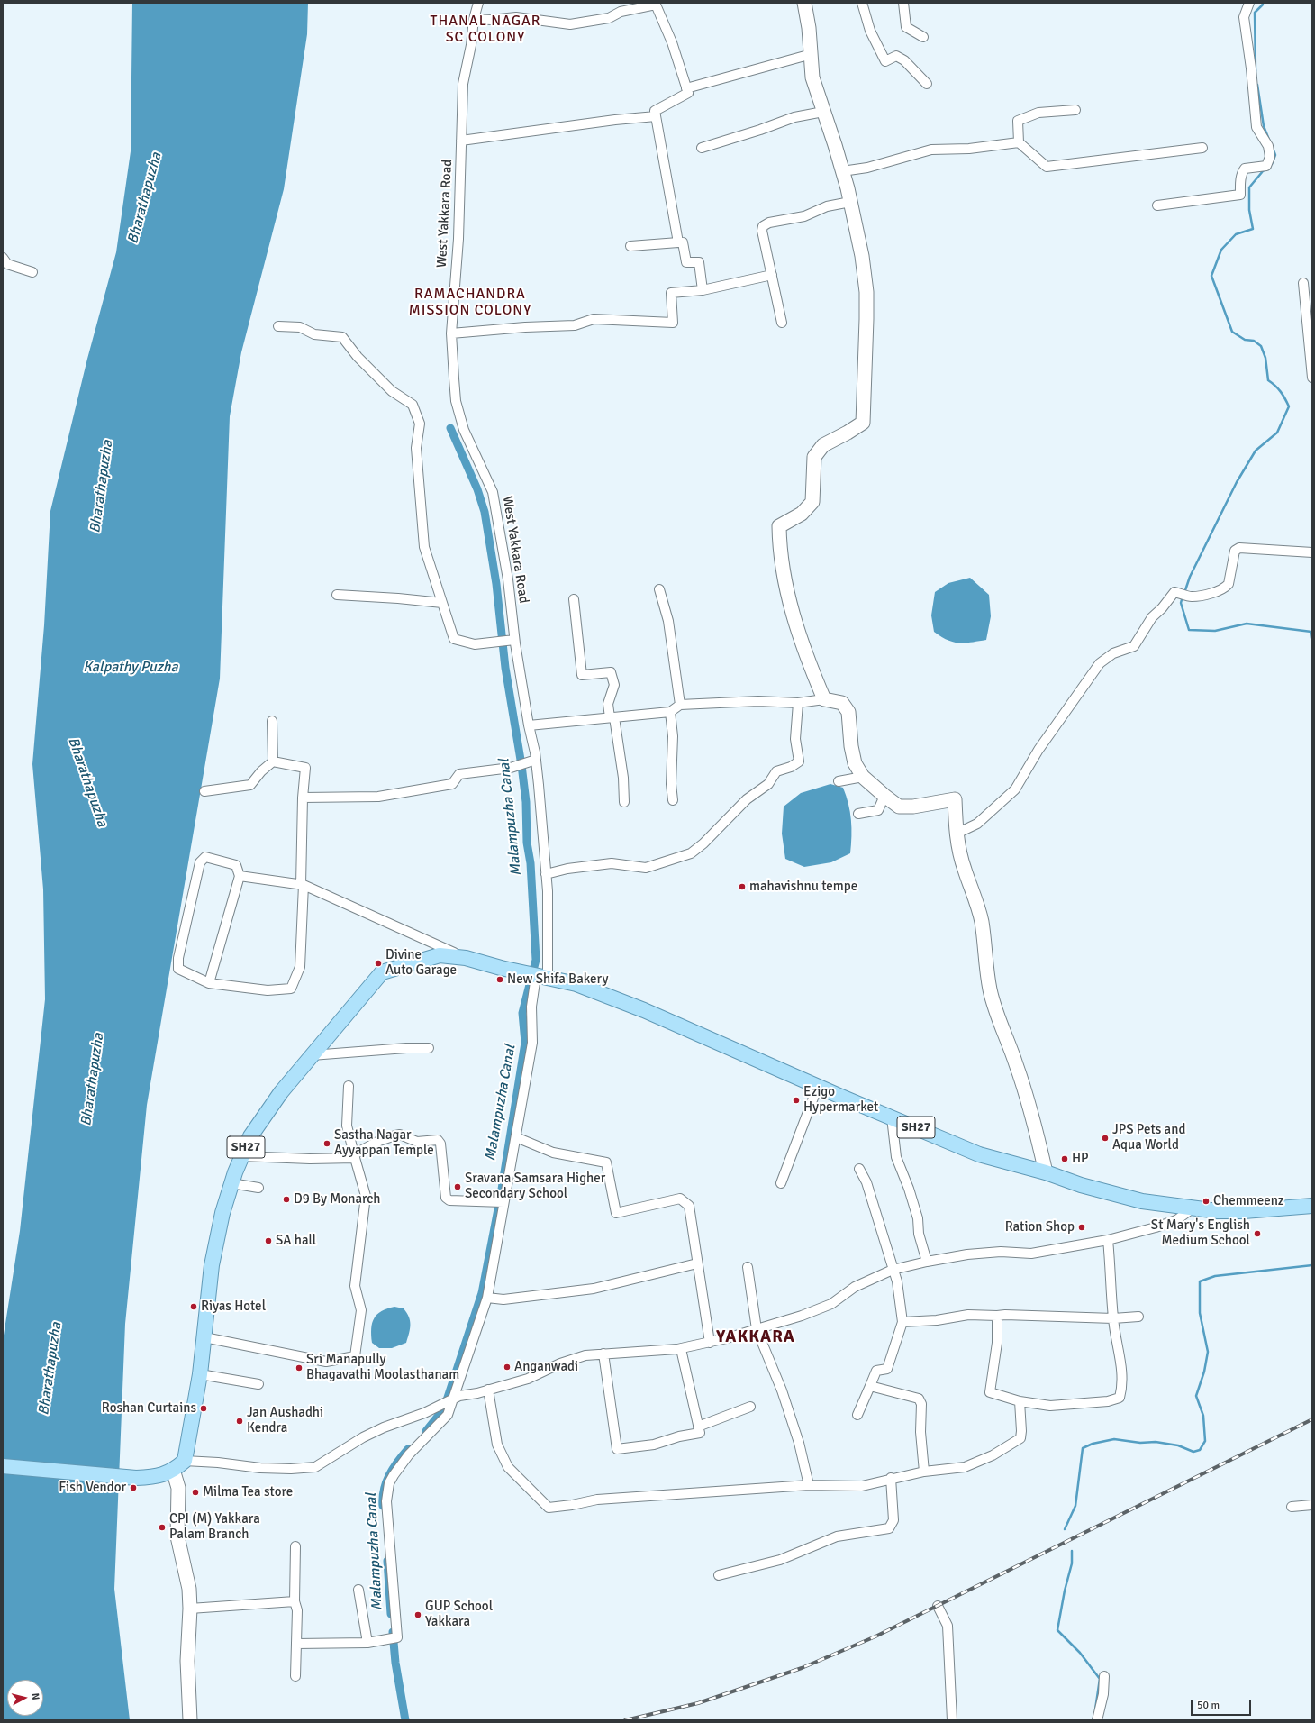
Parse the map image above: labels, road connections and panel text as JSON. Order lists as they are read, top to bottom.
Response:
{
  "streets": {
    "main road": ["SH27"],
    "street": ["West Yakkara Road"]
  },
  "crossings": [
    ["West Yakkara Road", "SH27"]
  ],
  "districts": ["THANAL NAGAR SC COLONY", "RAMACHANDRA MISSION COLONY", "YAKKARA"],
  "water": ["Bharathapuzha", "Kalpathy Puzha", "Malampuzha Canal"],
  "places": [
    "mahavishnu tempe",
    "Divine Auto Garage",
    "New Shifa Bakery",
    "Ezigo Hypermarket",
    "JPS Pets and Aqua World",
    "Sastha Nagar Ayyappan Temple",
    "HP",
    "Sravana Samsara Higher Secondary School",
    "D9 By Monarch",
    "Chemmeenz",
    "Ration Shop",
    "St Mary's English Medium School",
    "SA hall",
    "Riyas Hotel",
    "Anganwadi",
    "Sri Manapully Bhagavathi Moolasthanam",
    "Roshan Curtains",
    "Jan Aushadhi Kendra",
    "Fish Vendor",
    "Milma Tea store",
    "CPI (M) Yakkara Palam Branch",
    "GUP School Yakkara"
  ],
  "scale_bar": "50 m",
  "north": "right"
}
